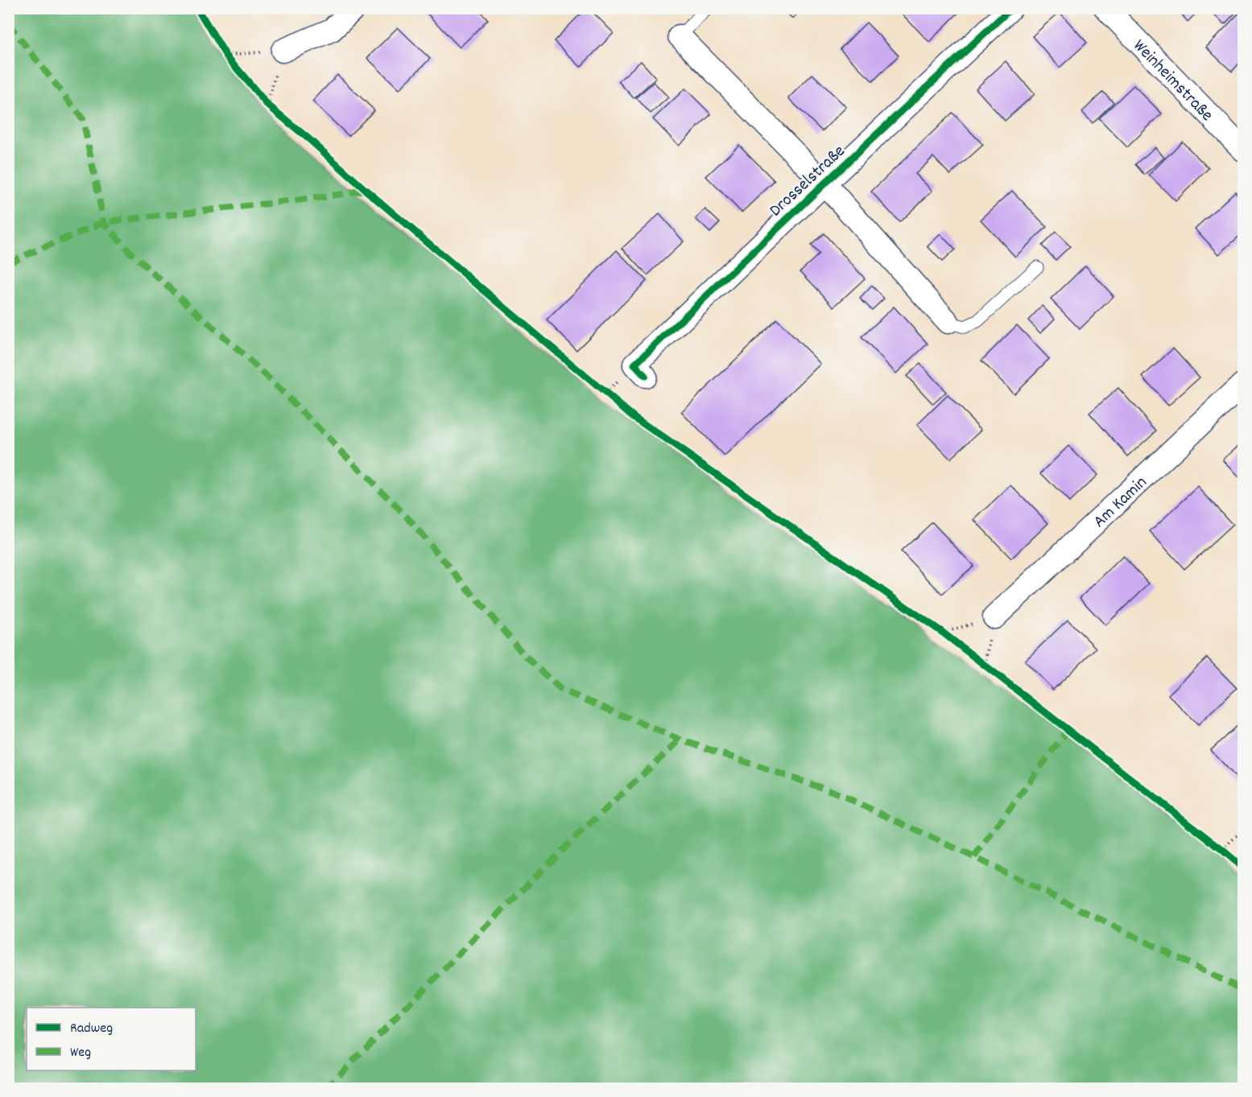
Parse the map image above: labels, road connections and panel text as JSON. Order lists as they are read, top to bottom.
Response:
{
  "streets": {
    "street": ["Weinheimstraße", "Drosselstraße", "Am Kamin"]
  },
  "legend": ["Radweg", "Weg"]
}
